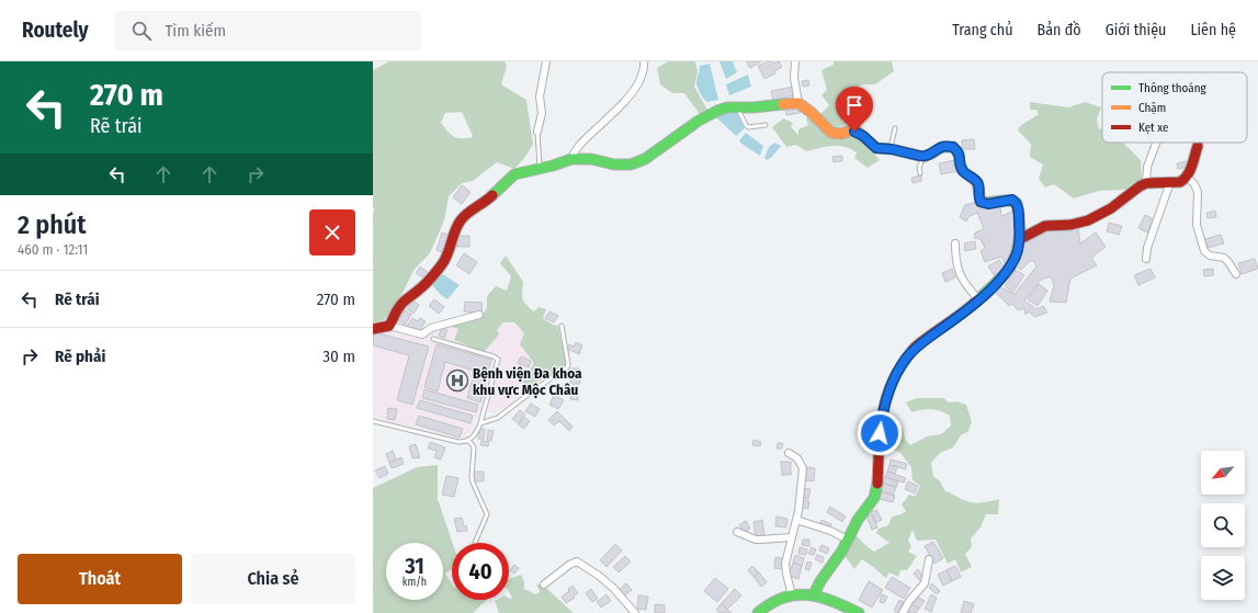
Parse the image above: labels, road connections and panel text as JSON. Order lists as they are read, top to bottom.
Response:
{
  "places": {
    "hospital": ["Bệnh viện Đa khoa khu vực Mộc Châu"]
  },
  "legend": ["Thông thoáng", "Chậm", "Kẹt xe"],
  "north": "bottom left",
  "page": {
    "header": "Routely",
    "search": "Tìm kiếm",
    "nav": [
      "Trang chủ",
      "Bản đồ",
      "Giới thiệu",
      "Liên hệ"
    ],
    "turn": ["270 m", "Rẽ trái"],
    "heading": ["2 phút", "460 m · 12:11"],
    "list": [
      {
        "name": "Rẽ trái",
        "value": "270 m"
      },
      {
        "name": "Rẽ phải",
        "value": "30 m"
      }
    ],
    "speed": "31 km/h",
    "limit": "40",
    "buttons": ["Thoát", "Chia sẻ"]
  }
}
